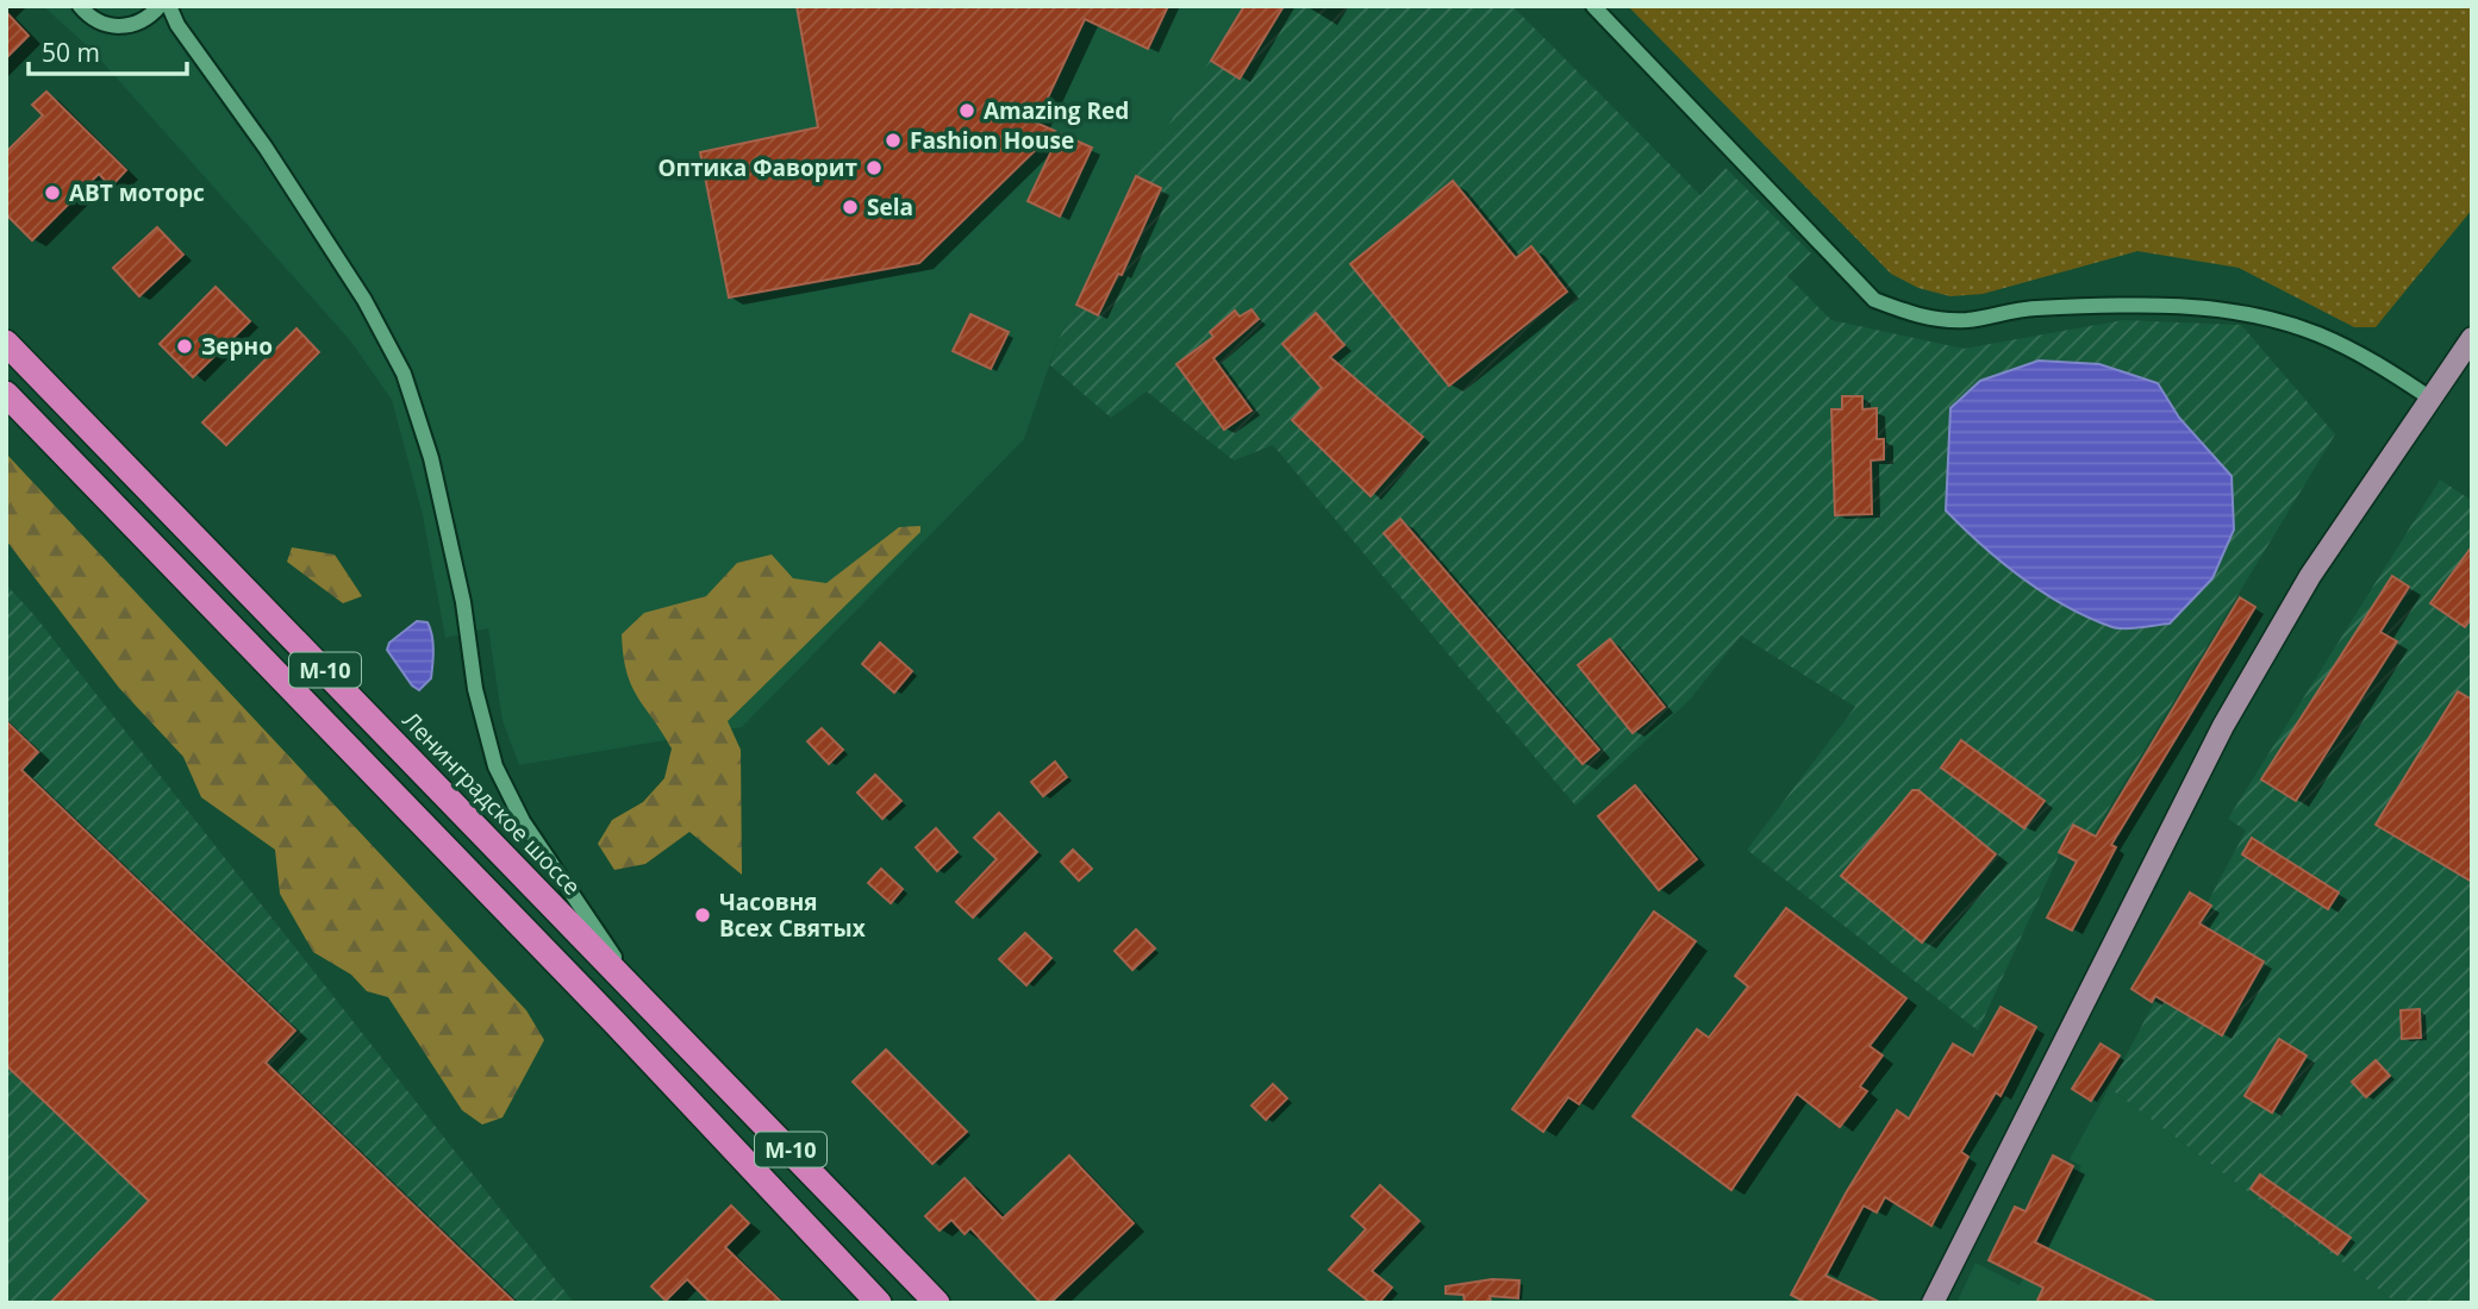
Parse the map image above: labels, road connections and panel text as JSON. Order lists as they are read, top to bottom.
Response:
{
  "streets": {
    "highway": ["М-10", "Ленинградское шоссе"]
  },
  "places": [
    "Amazing Red",
    "Fashion House",
    "Оптика Фаворит",
    "АВТ моторс",
    "Sela",
    "Зерно",
    "Часовня Всех Святых"
  ],
  "scale_bar": "50 m"
}
